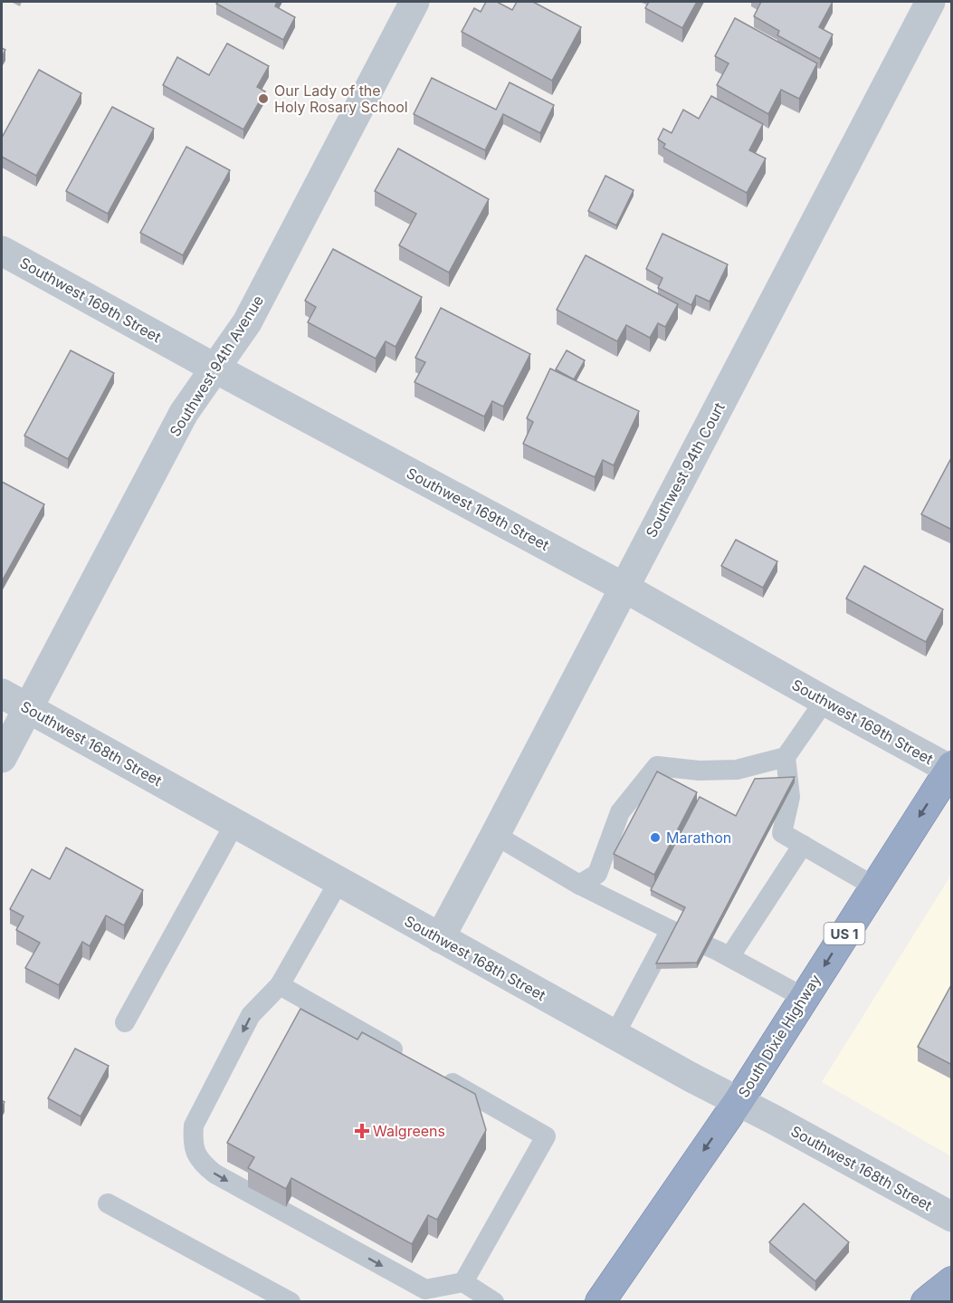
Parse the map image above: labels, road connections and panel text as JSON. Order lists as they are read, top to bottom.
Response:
{
  "streets": {
    "highway": ["US 1", "South Dixie Highway"],
    "street": [
      "Southwest 169th Street",
      "Southwest 94th Avenue",
      "Southwest 94th Court",
      "Southwest 168th Street"
    ]
  },
  "crossings": [
    ["Southwest 169th Street", "Southwest 94th Avenue"],
    ["Southwest 169th Street", "Southwest 94th Court"],
    ["Southwest 169th Street", "South Dixie Highway"],
    ["Southwest 94th Avenue", "Southwest 168th Street"],
    ["Southwest 94th Court", "Southwest 168th Street"],
    ["Southwest 168th Street", "South Dixie Highway"]
  ],
  "one_way": ["South Dixie Highway"],
  "places": {
    "other": ["Our Lady of the Holy Rosary School", "Marathon"],
    "health": ["Walgreens"]
  }
}
